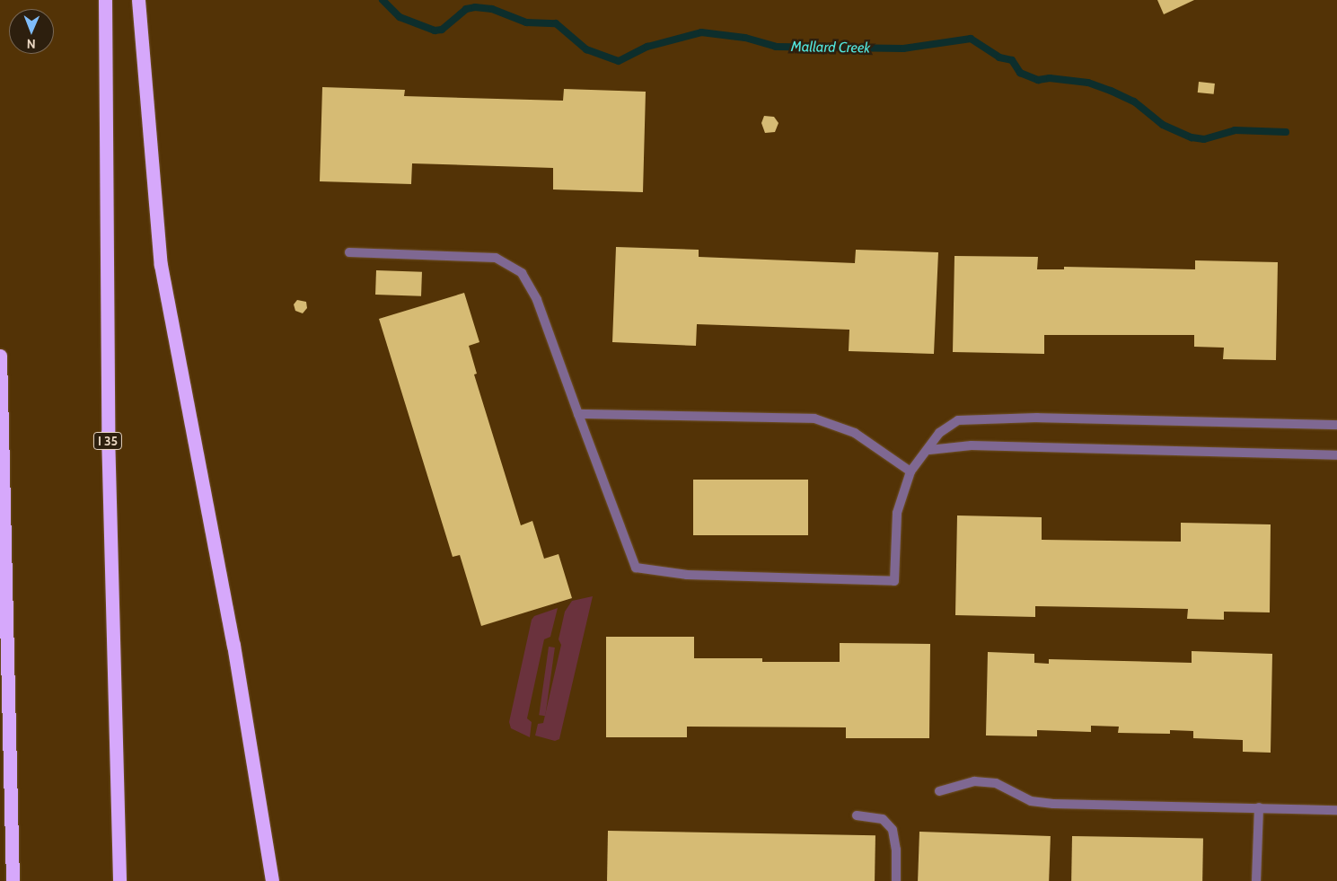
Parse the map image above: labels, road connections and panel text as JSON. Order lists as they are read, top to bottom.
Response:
{
  "streets": {
    "highway": ["I 35"]
  },
  "water": ["Mallard Creek"],
  "north": "bottom"
}
